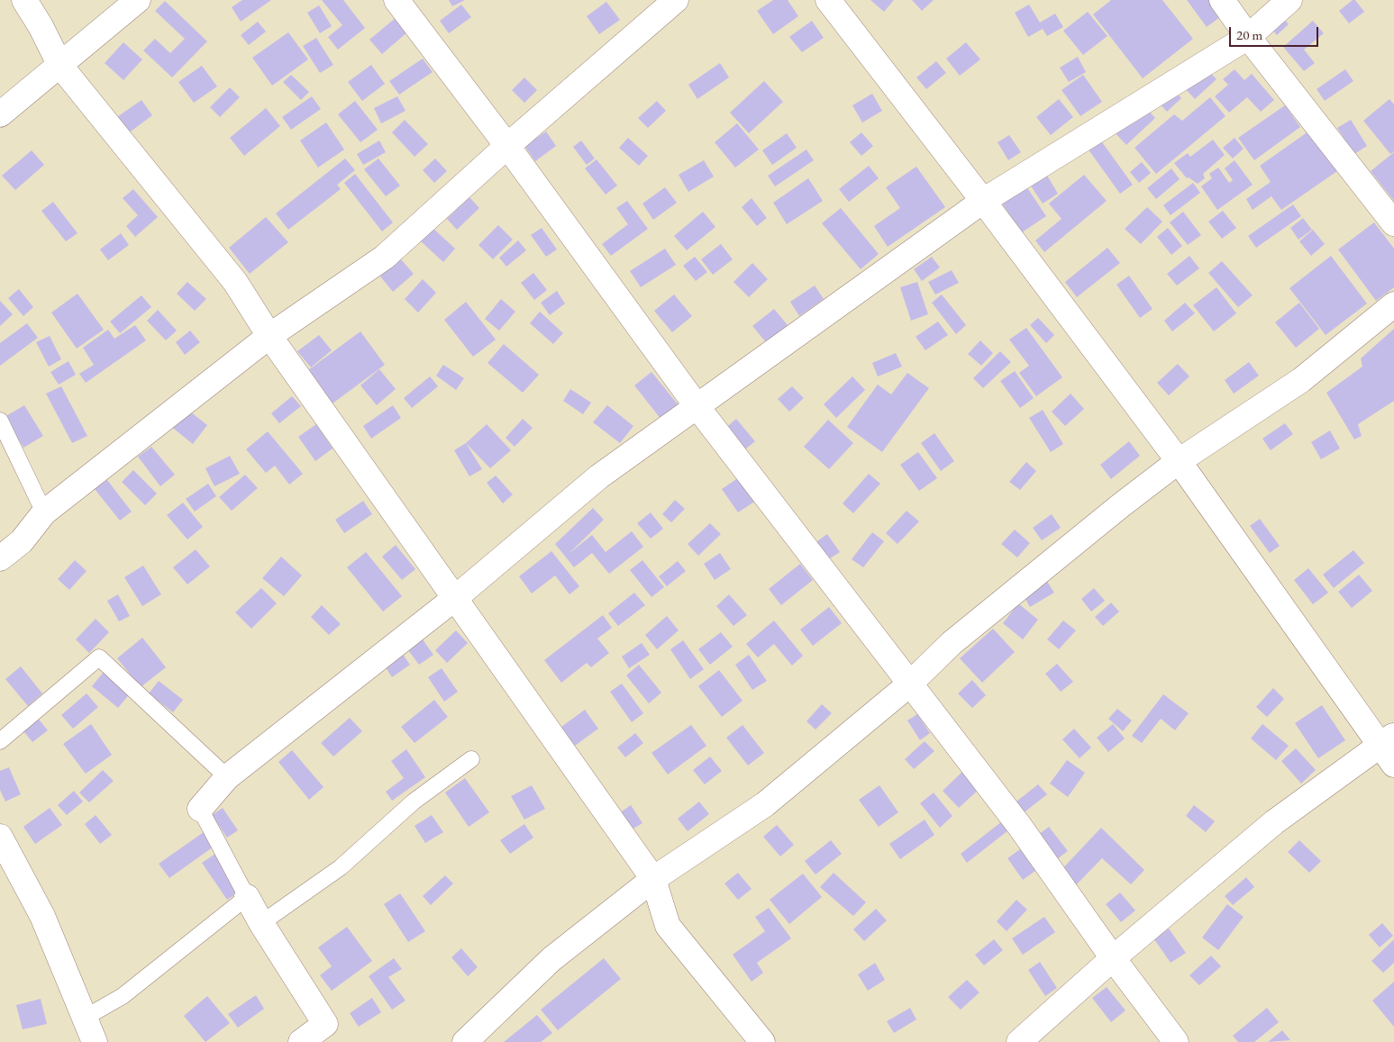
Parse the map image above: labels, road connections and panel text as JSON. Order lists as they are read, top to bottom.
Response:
{
  "scale_bar": "20 m"
}
